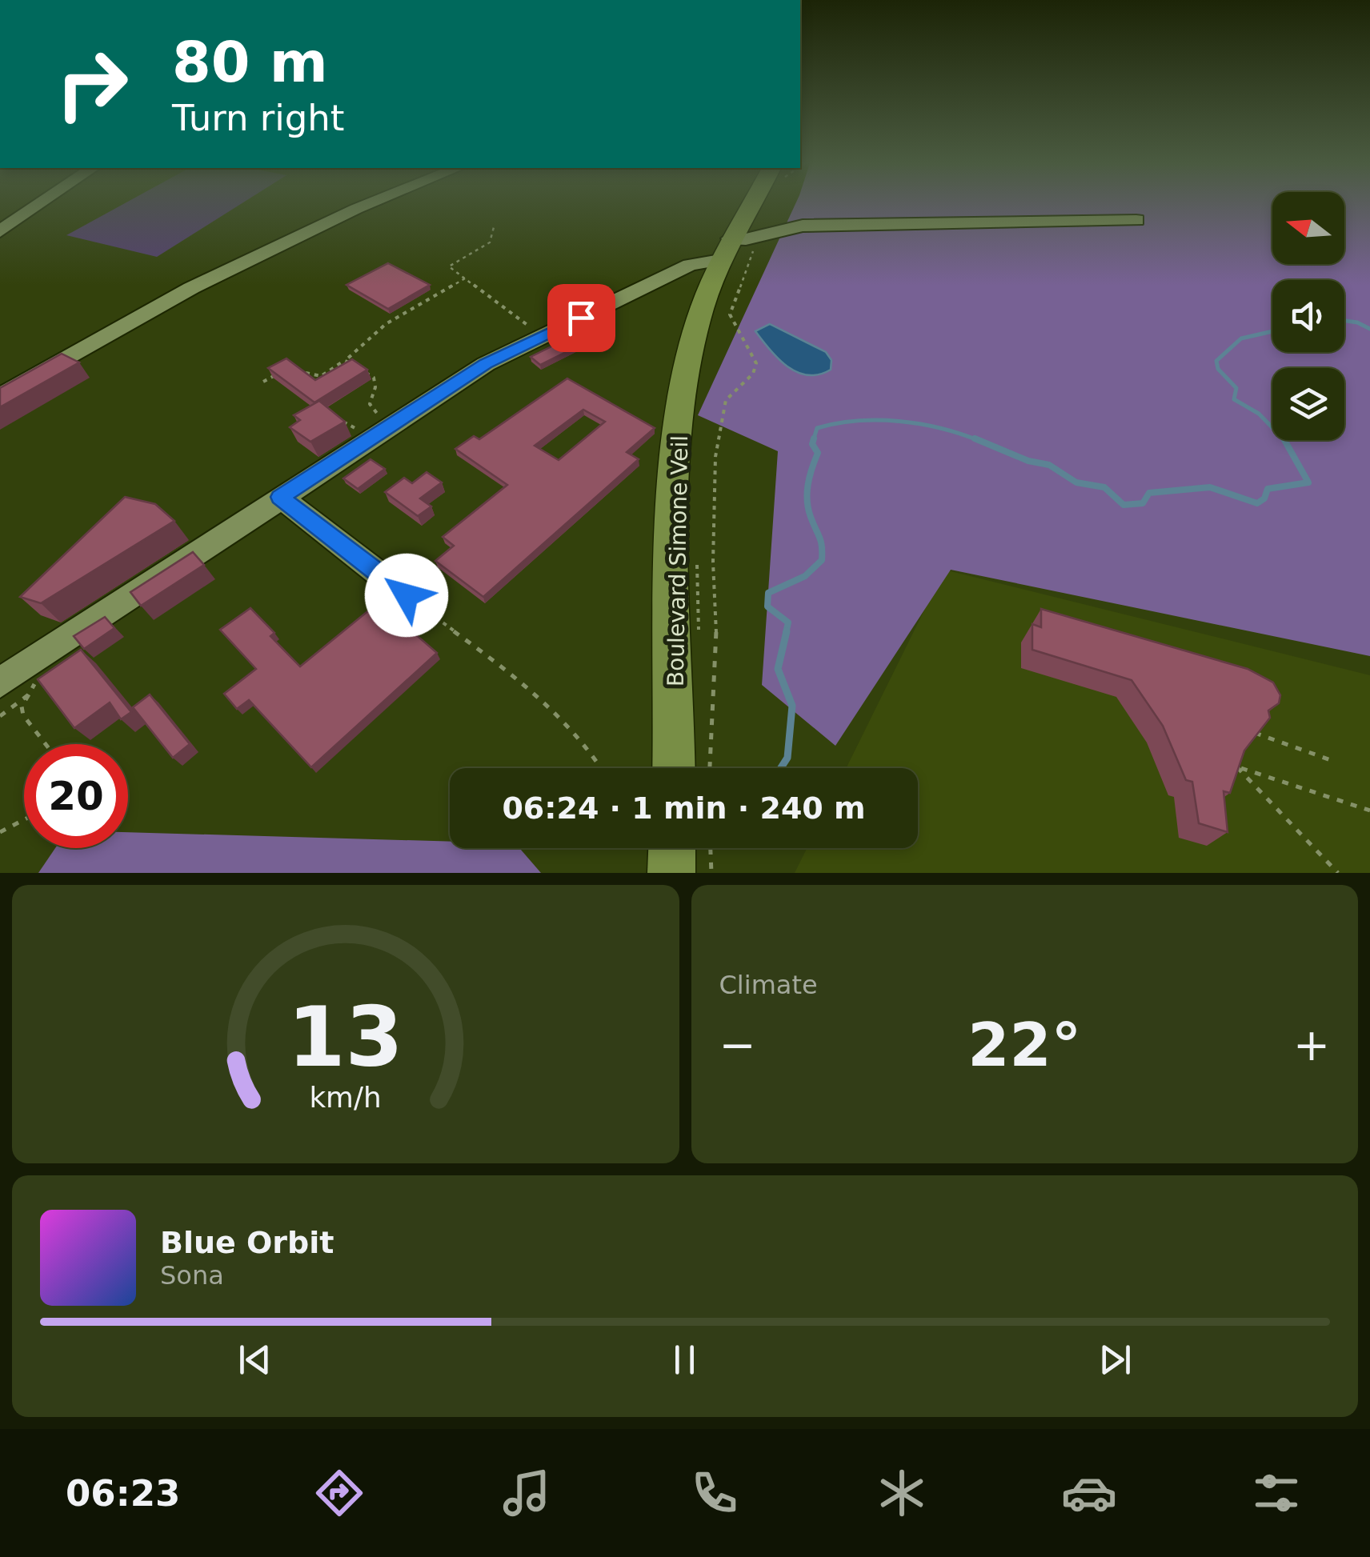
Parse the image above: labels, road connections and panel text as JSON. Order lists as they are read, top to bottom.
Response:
{
  "streets": {
    "main road": ["Boulevard Simone Veil"]
  },
  "north": "left",
  "page": {
    "turn": ["80 m", "Turn right"],
    "limit": "20",
    "trip": "06:24 · 1 min · 240 m",
    "tile": "Climate",
    "heat": ["−", "22°", "+"],
    "song": ["Blue Orbit", "Sona"],
    "tabs": "06:23",
    "gauge": ["13", "km/h"]
  }
}
